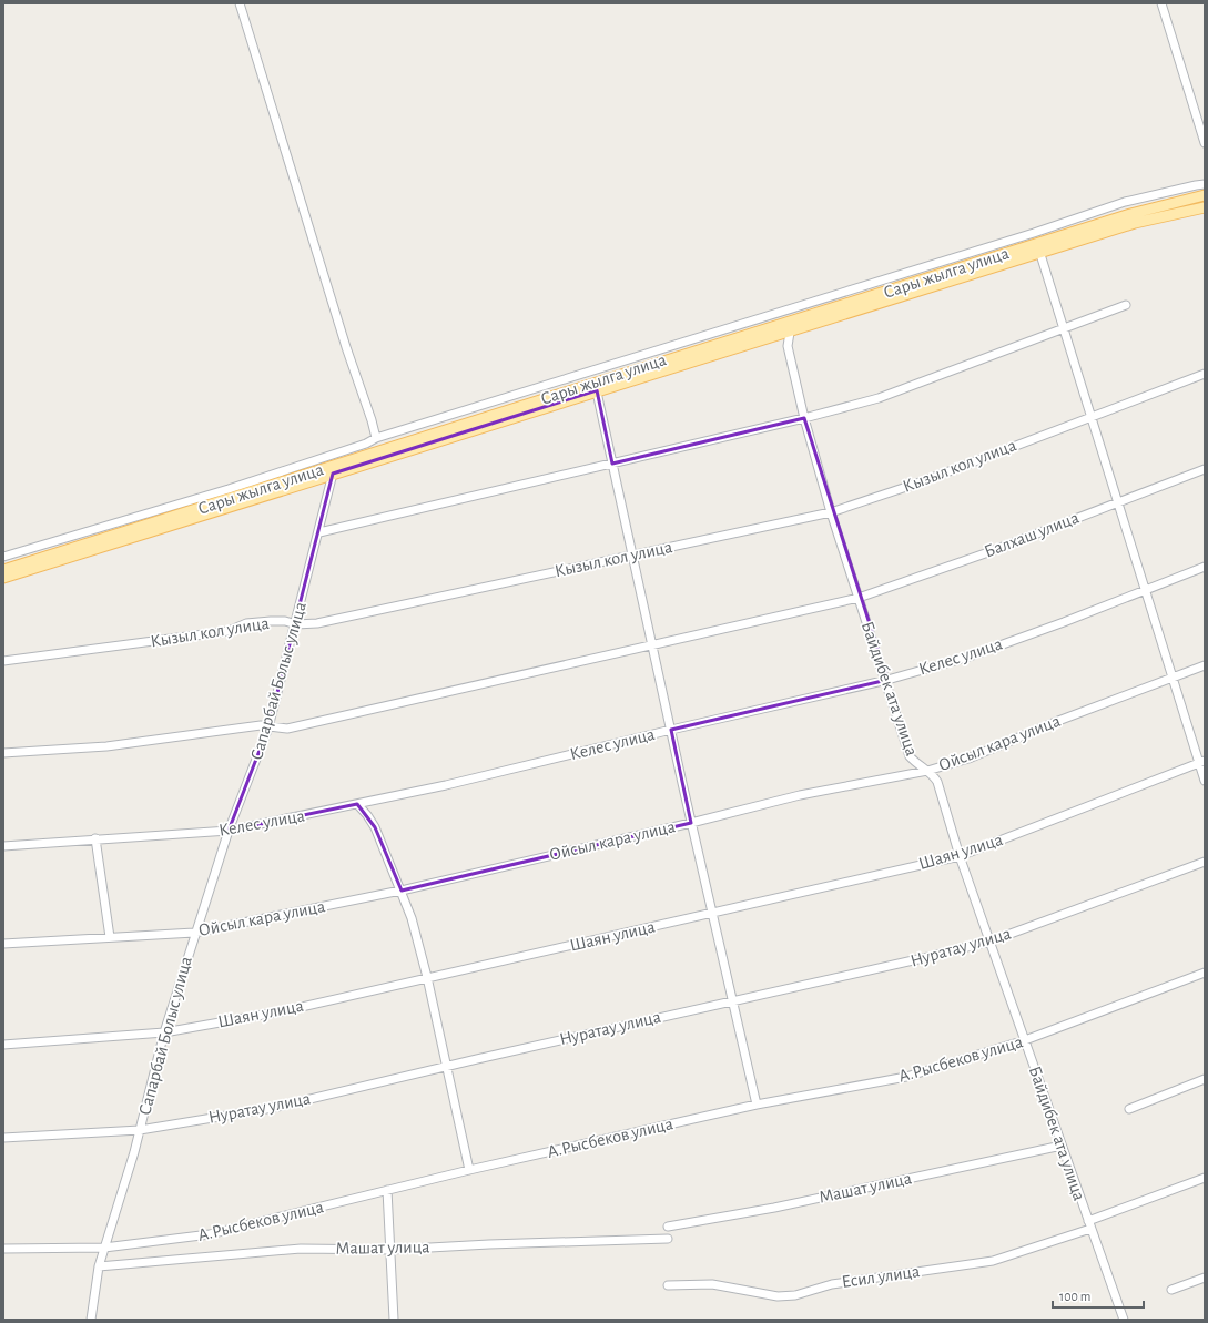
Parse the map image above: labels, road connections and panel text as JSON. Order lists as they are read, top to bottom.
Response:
{
  "streets": {
    "main road": ["Сары жылга улица"],
    "street": [
      "Кызыл кол улица",
      "Балхаш улица",
      "Келес улица",
      "Сапарбай Болыс улица",
      "Байдибек ата улица",
      "Ойсыл кара улица",
      "Шаян улица",
      "Нуратау улица",
      "А.Рысбеков улица",
      "Машат улица",
      "Есил улица"
    ]
  },
  "crossings": [
    ["Сары жылга улица", "Сапарбай Болыс улица"],
    ["Сары жылга улица", "Байдибек ата улица"],
    ["Кызыл кол улица", "Сапарбай Болыс улица"],
    ["Кызыл кол улица", "Байдибек ата улица"],
    ["Балхаш улица", "Сапарбай Болыс улица"],
    ["Балхаш улица", "Байдибек ата улица"],
    ["Келес улица", "Сапарбай Болыс улица"],
    ["Келес улица", "Байдибек ата улица"],
    ["Сапарбай Болыс улица", "Ойсыл кара улица"],
    ["Сапарбай Болыс улица", "Шаян улица"],
    ["Сапарбай Болыс улица", "Нуратау улица"],
    ["Сапарбай Болыс улица", "А.Рысбеков улица"],
    ["Сапарбай Болыс улица", "Машат улица"],
    ["Байдибек ата улица", "Ойсыл кара улица"],
    ["Байдибек ата улица", "Шаян улица"],
    ["Байдибек ата улица", "Нуратау улица"],
    ["Байдибек ата улица", "А.Рысбеков улица"],
    ["Байдибек ата улица", "Машат улица"],
    ["Байдибек ата улица", "Есил улица"]
  ],
  "scale_bar": "100 m"
}
